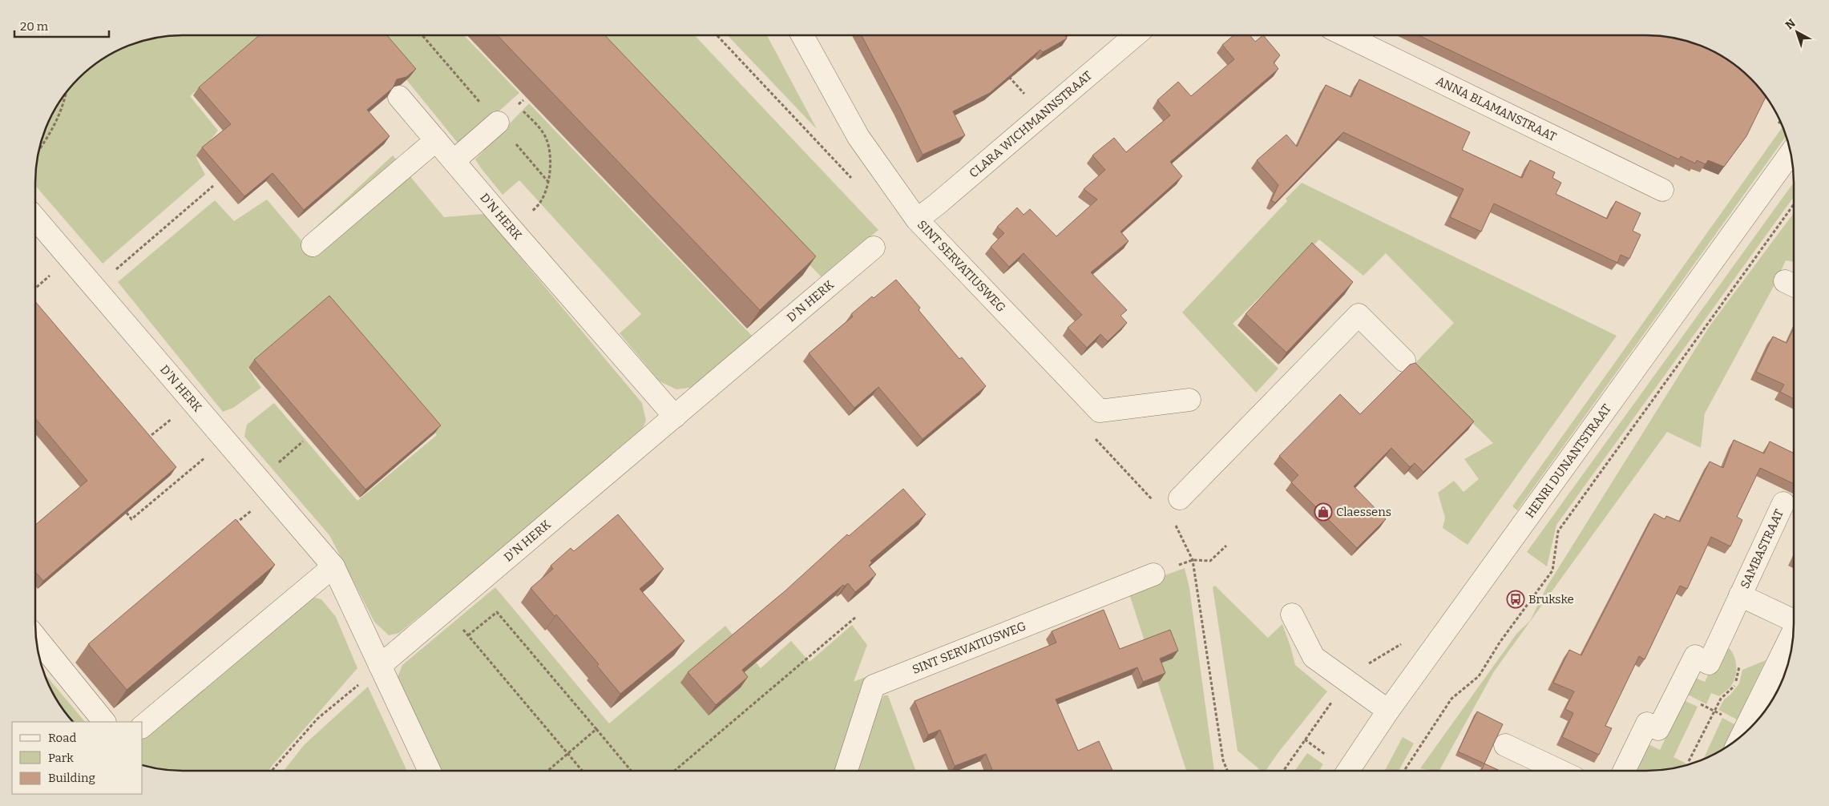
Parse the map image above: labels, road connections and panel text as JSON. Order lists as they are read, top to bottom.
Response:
{
  "streets": {
    "street": [
      "ANNA BLAMANSTRAAT",
      "CLARA WICHMANNSTRAAT",
      "D'N HERK",
      "SINT SERVATIUSWEG",
      "HENRI DUNANTSTRAAT",
      "SAMBASTRAAT"
    ]
  },
  "crossings": [
    ["CLARA WICHMANNSTRAAT", "SINT SERVATIUSWEG"]
  ],
  "places": {
    "shop": ["Claessens"],
    "bus stop": ["Brukske"]
  },
  "legend": ["Road", "Park", "Building"],
  "scale_bar": "20 m",
  "north": "top left"
}
